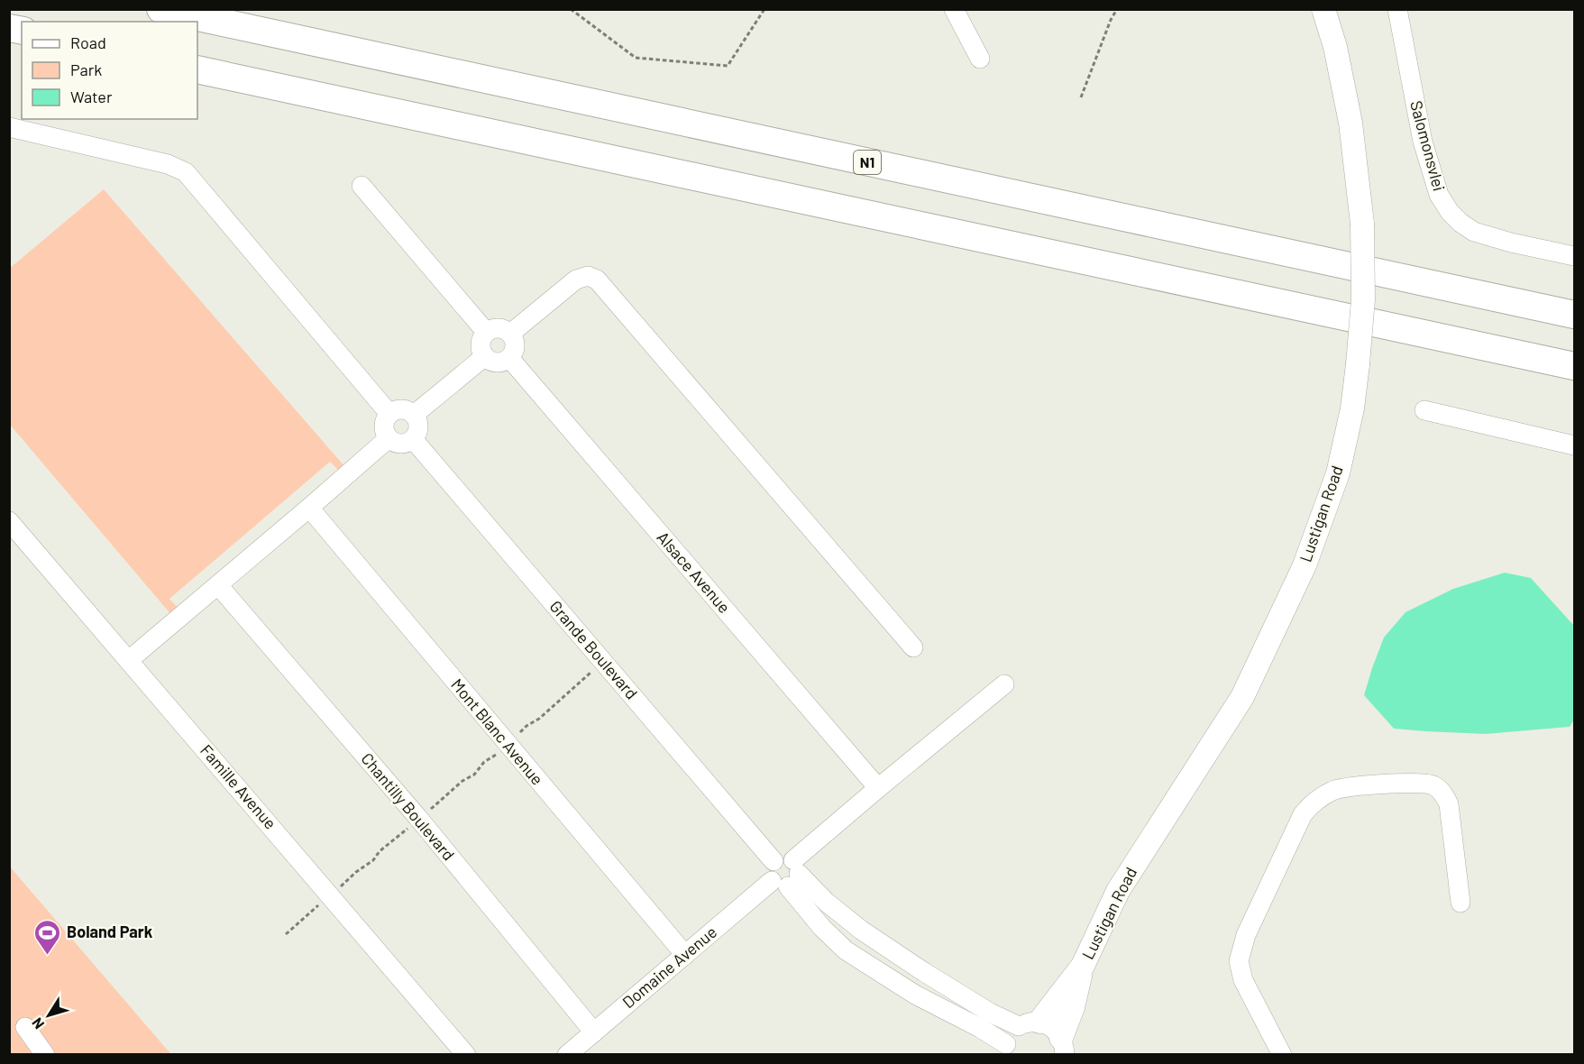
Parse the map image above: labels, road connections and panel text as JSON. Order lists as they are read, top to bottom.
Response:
{
  "streets": {
    "highway": ["N1"],
    "main road": ["Lustigan Road"],
    "street": [
      "Salomonsvlei",
      "Alsace Avenue",
      "Grande Boulevard",
      "Mont Blanc Avenue",
      "Famille Avenue",
      "Chantilly Boulevard",
      "Domaine Avenue"
    ]
  },
  "crossings": [
    ["Alsace Avenue", "Domaine Avenue"],
    ["Grande Boulevard", "Domaine Avenue"],
    ["Mont Blanc Avenue", "Domaine Avenue"],
    ["Chantilly Boulevard", "Domaine Avenue"]
  ],
  "places": {
    "sports": ["Boland Park"]
  },
  "legend": ["Road", "Park", "Water"],
  "north": "bottom left"
}
